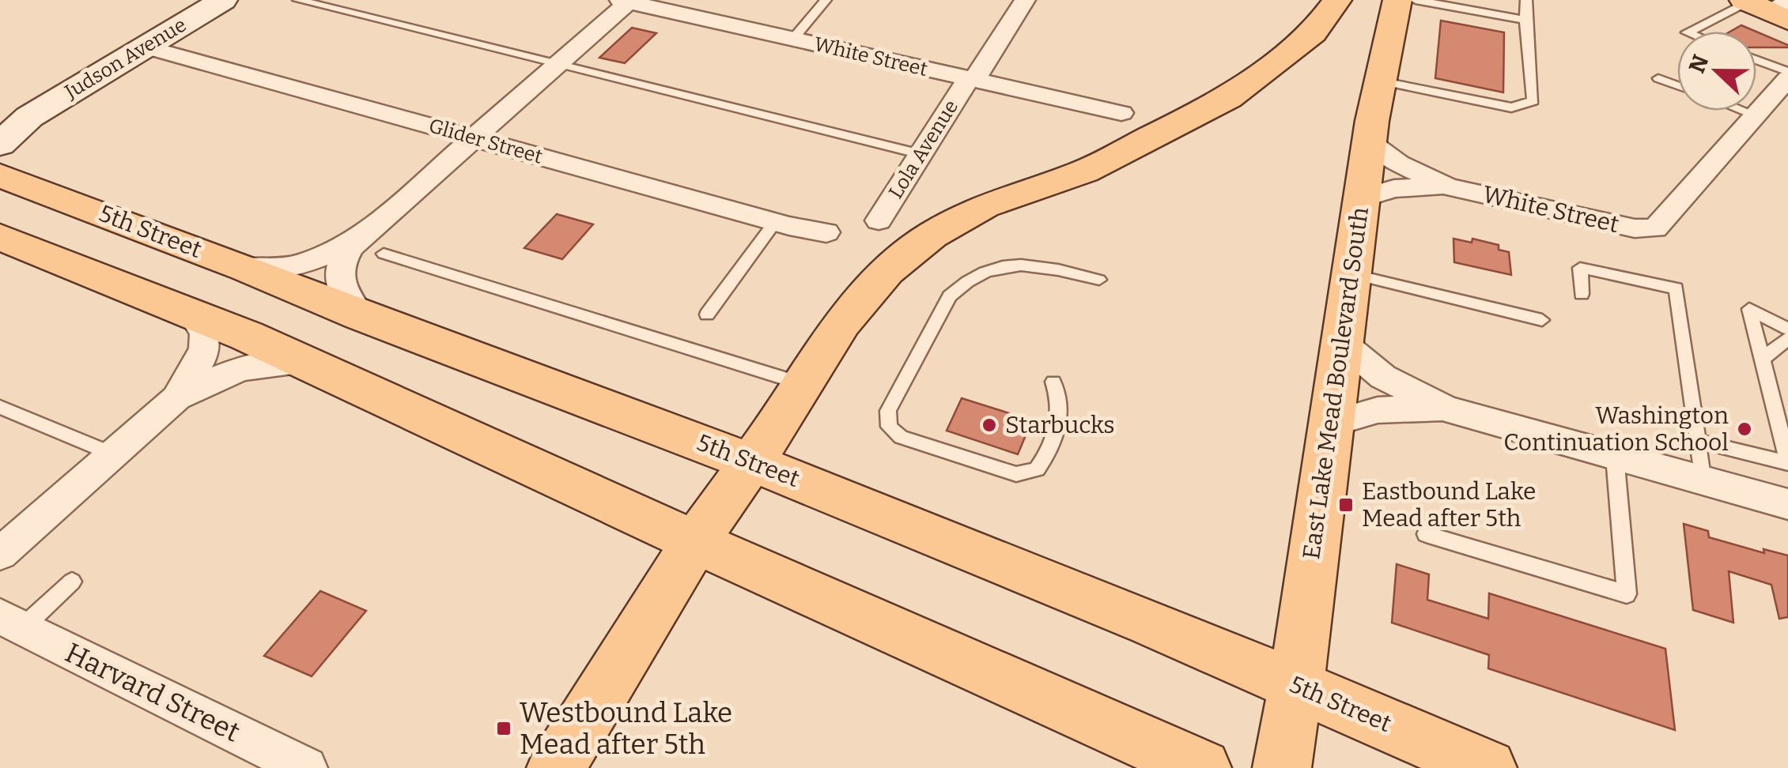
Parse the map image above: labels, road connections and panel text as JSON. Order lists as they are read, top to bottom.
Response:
{
  "streets": {
    "main road": ["5th Street", "East Lake Mead Boulevard South"],
    "street": [
      "White Street",
      "Judson Avenue",
      "Glider Street",
      "Lola Avenue",
      "Harvard Street"
    ]
  },
  "crossings": [
    ["White Street", "Lola Avenue"],
    ["White Street", "East Lake Mead Boulevard South"],
    ["Judson Avenue", "Glider Street"],
    ["5th Street", "East Lake Mead Boulevard South"]
  ],
  "places": {
    "other": ["Starbucks", "Washington Continuation School"],
    "transit": ["Eastbound Lake Mead after 5th", "Westbound Lake Mead after 5th"]
  },
  "north": "left"
}
